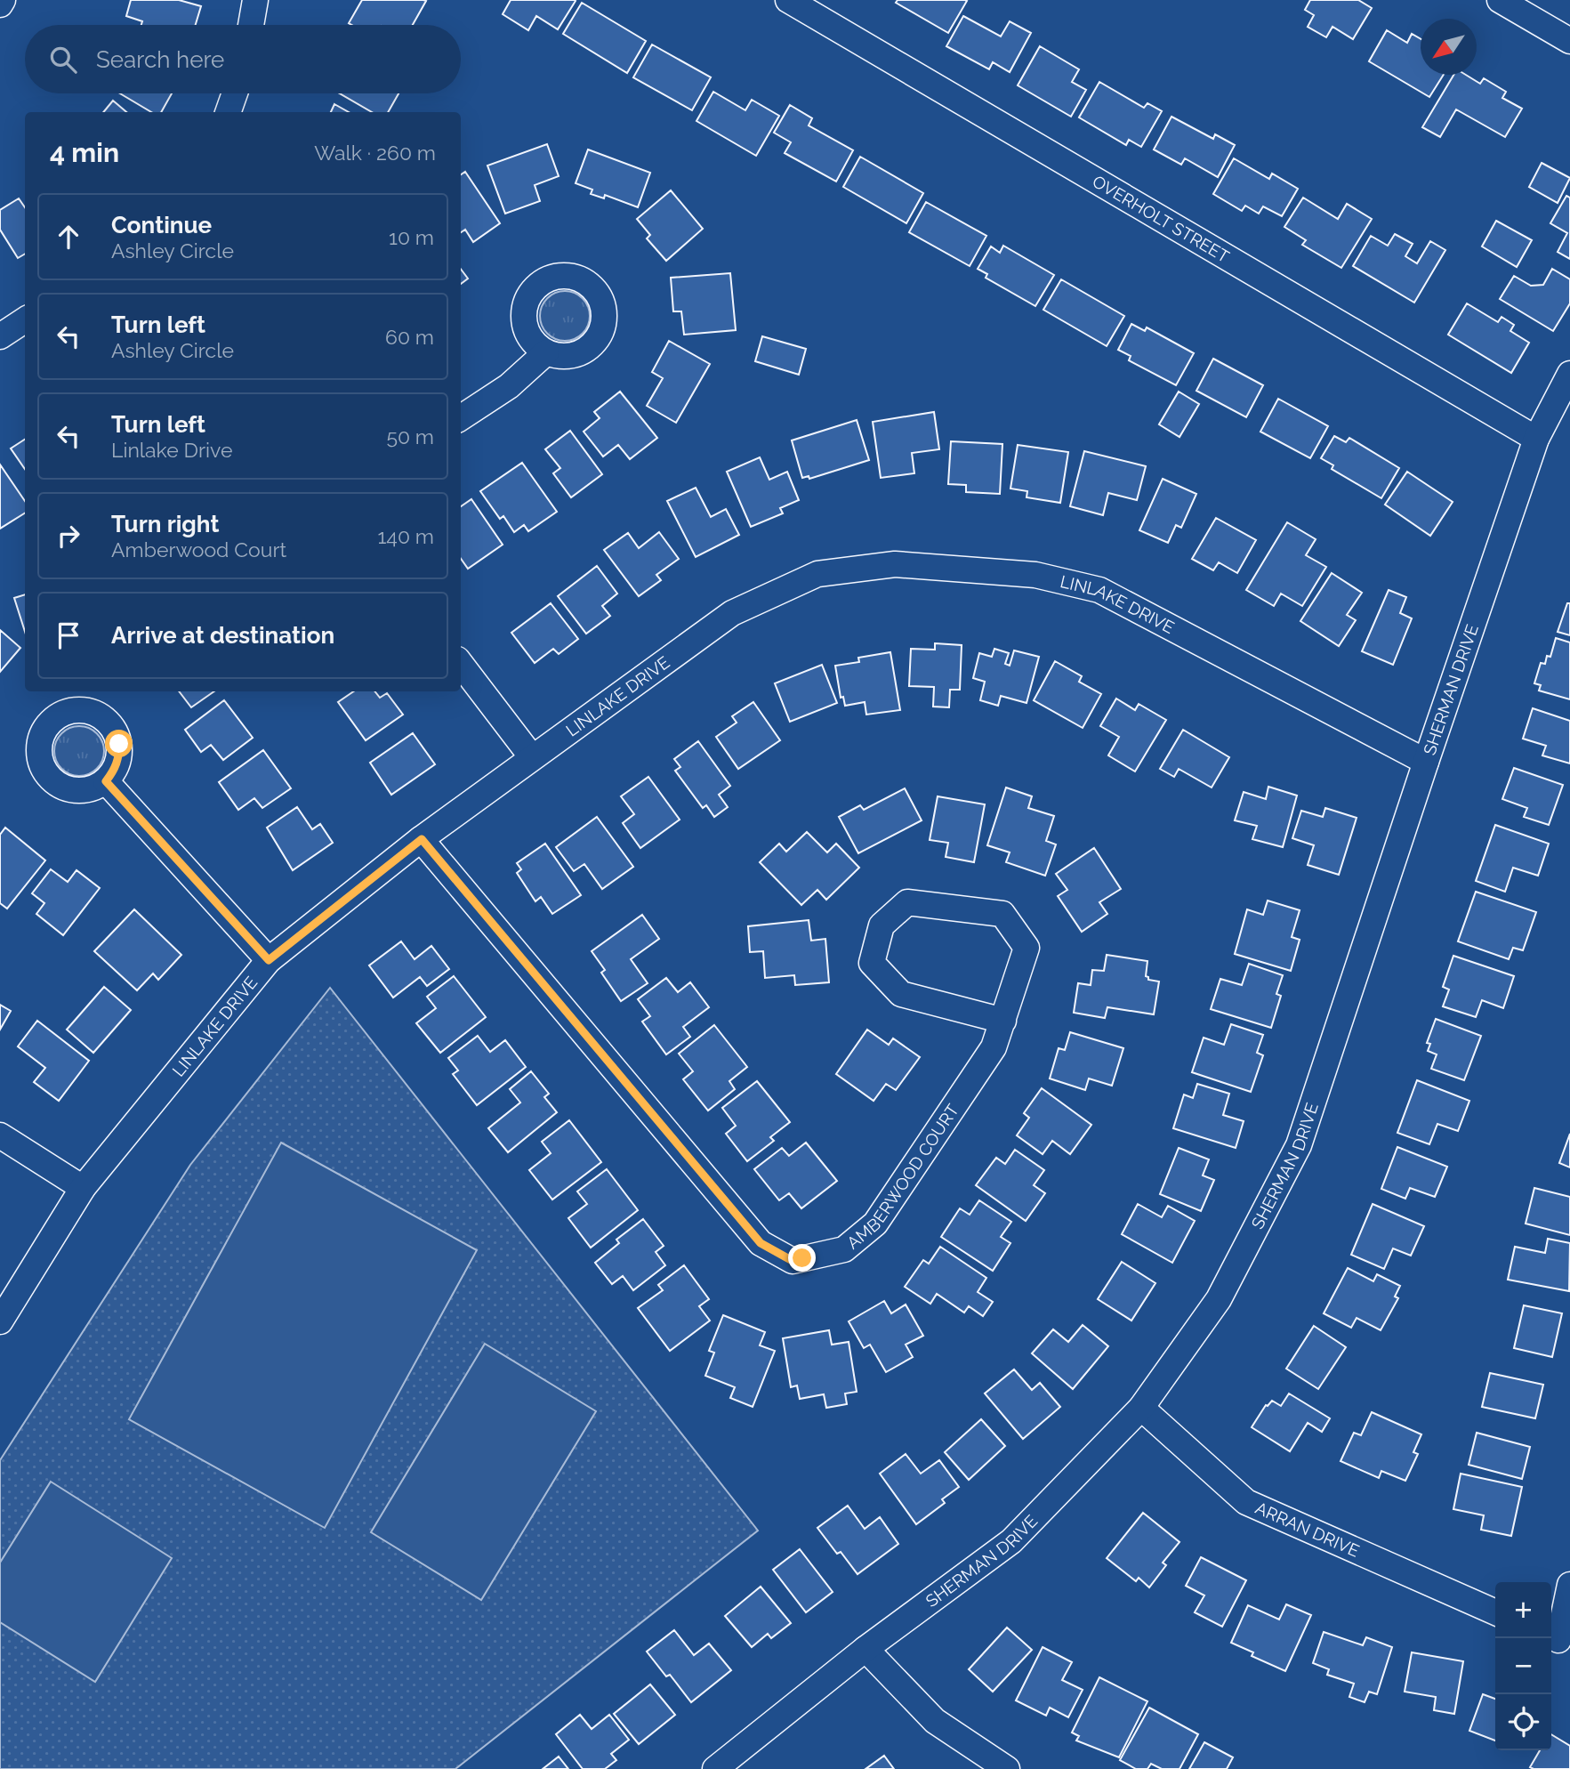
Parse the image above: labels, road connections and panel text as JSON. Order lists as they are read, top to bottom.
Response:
{
  "streets": {
    "street": [
      "OVERHOLT STREET",
      "LINLAKE DRIVE",
      "SHERMAN DRIVE",
      "AMBERWOOD COURT",
      "ARRAN DRIVE"
    ]
  },
  "crossings": [
    ["OVERHOLT STREET", "SHERMAN DRIVE"],
    ["LINLAKE DRIVE", "SHERMAN DRIVE"],
    ["LINLAKE DRIVE", "AMBERWOOD COURT"],
    ["SHERMAN DRIVE", "ARRAN DRIVE"]
  ],
  "north": "bottom left",
  "page": {
    "search": "Search here",
    "heading": ["4 min", "Walk · 260 m"],
    "list": [
      ["Continue", "Ashley Circle", "10 m"],
      ["Turn left", "Ashley Circle", "60 m"],
      ["Turn left", "Linlake Drive", "50 m"],
      ["Turn right", "Amberwood Court", "140 m"],
      "Arrive at destination"
    ],
    "map_buttons": ["+", "−"]
  }
}
